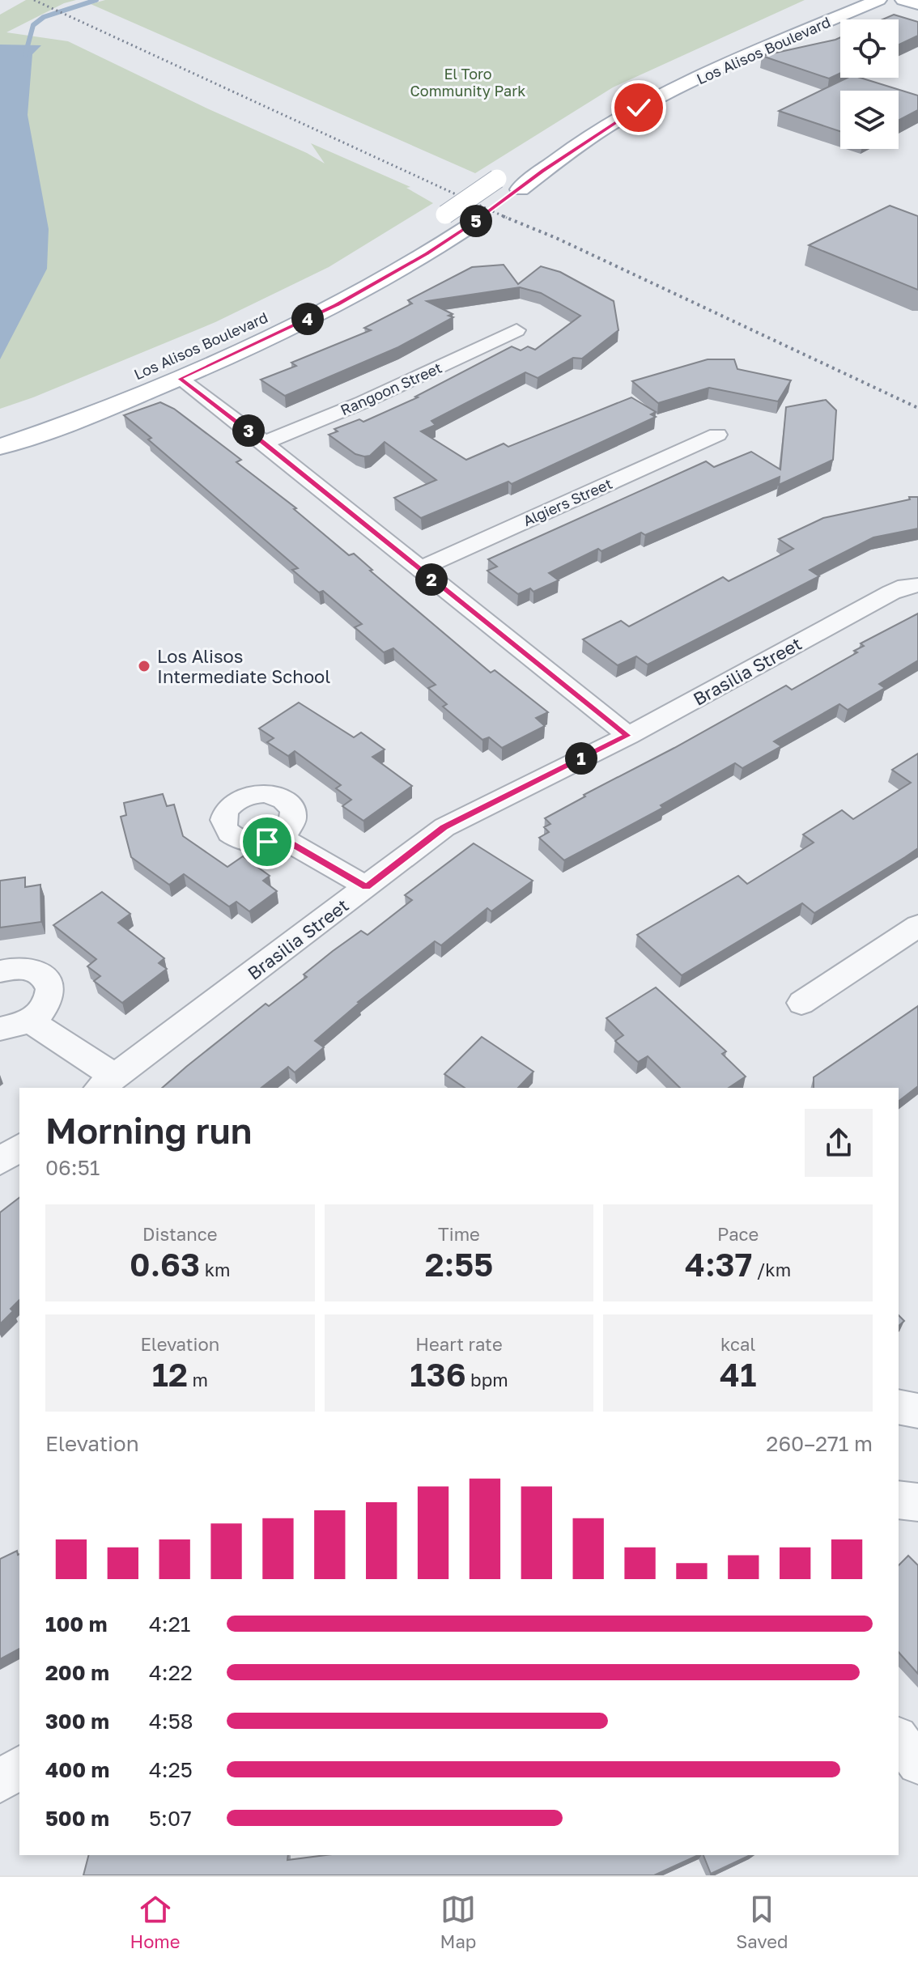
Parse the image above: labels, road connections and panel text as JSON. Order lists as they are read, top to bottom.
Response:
{
  "streets": {
    "main road": ["Los Alisos Boulevard"],
    "street": ["Rangoon Street", "Algiers Street", "Brasilia Street"]
  },
  "parks": ["El Toro Community Park"],
  "places": ["Los Alisos Intermediate School"],
  "page": {
    "pins": [
      "5",
      "4",
      "3",
      "2",
      "1"
    ],
    "heading": ["Morning run", "06:51"],
    "stats": [
      ["Distance", "0.63 km"],
      ["Time", "2:55"],
      ["Pace", "4:37 /km"],
      ["Elevation", "12 m"],
      ["Heart rate", "136 bpm"],
      ["kcal", "41"]
    ],
    "chart": ["Elevation", "260–271 m"],
    "list": [
      {
        "name": "100 m",
        "note": "4:21"
      },
      {
        "name": "200 m",
        "note": "4:22"
      },
      {
        "name": "300 m",
        "note": "4:58"
      },
      {
        "name": "400 m",
        "note": "4:25"
      },
      {
        "name": "500 m",
        "note": "5:07"
      }
    ],
    "tabs": ["Home", "Map", "Saved"]
  }
}
